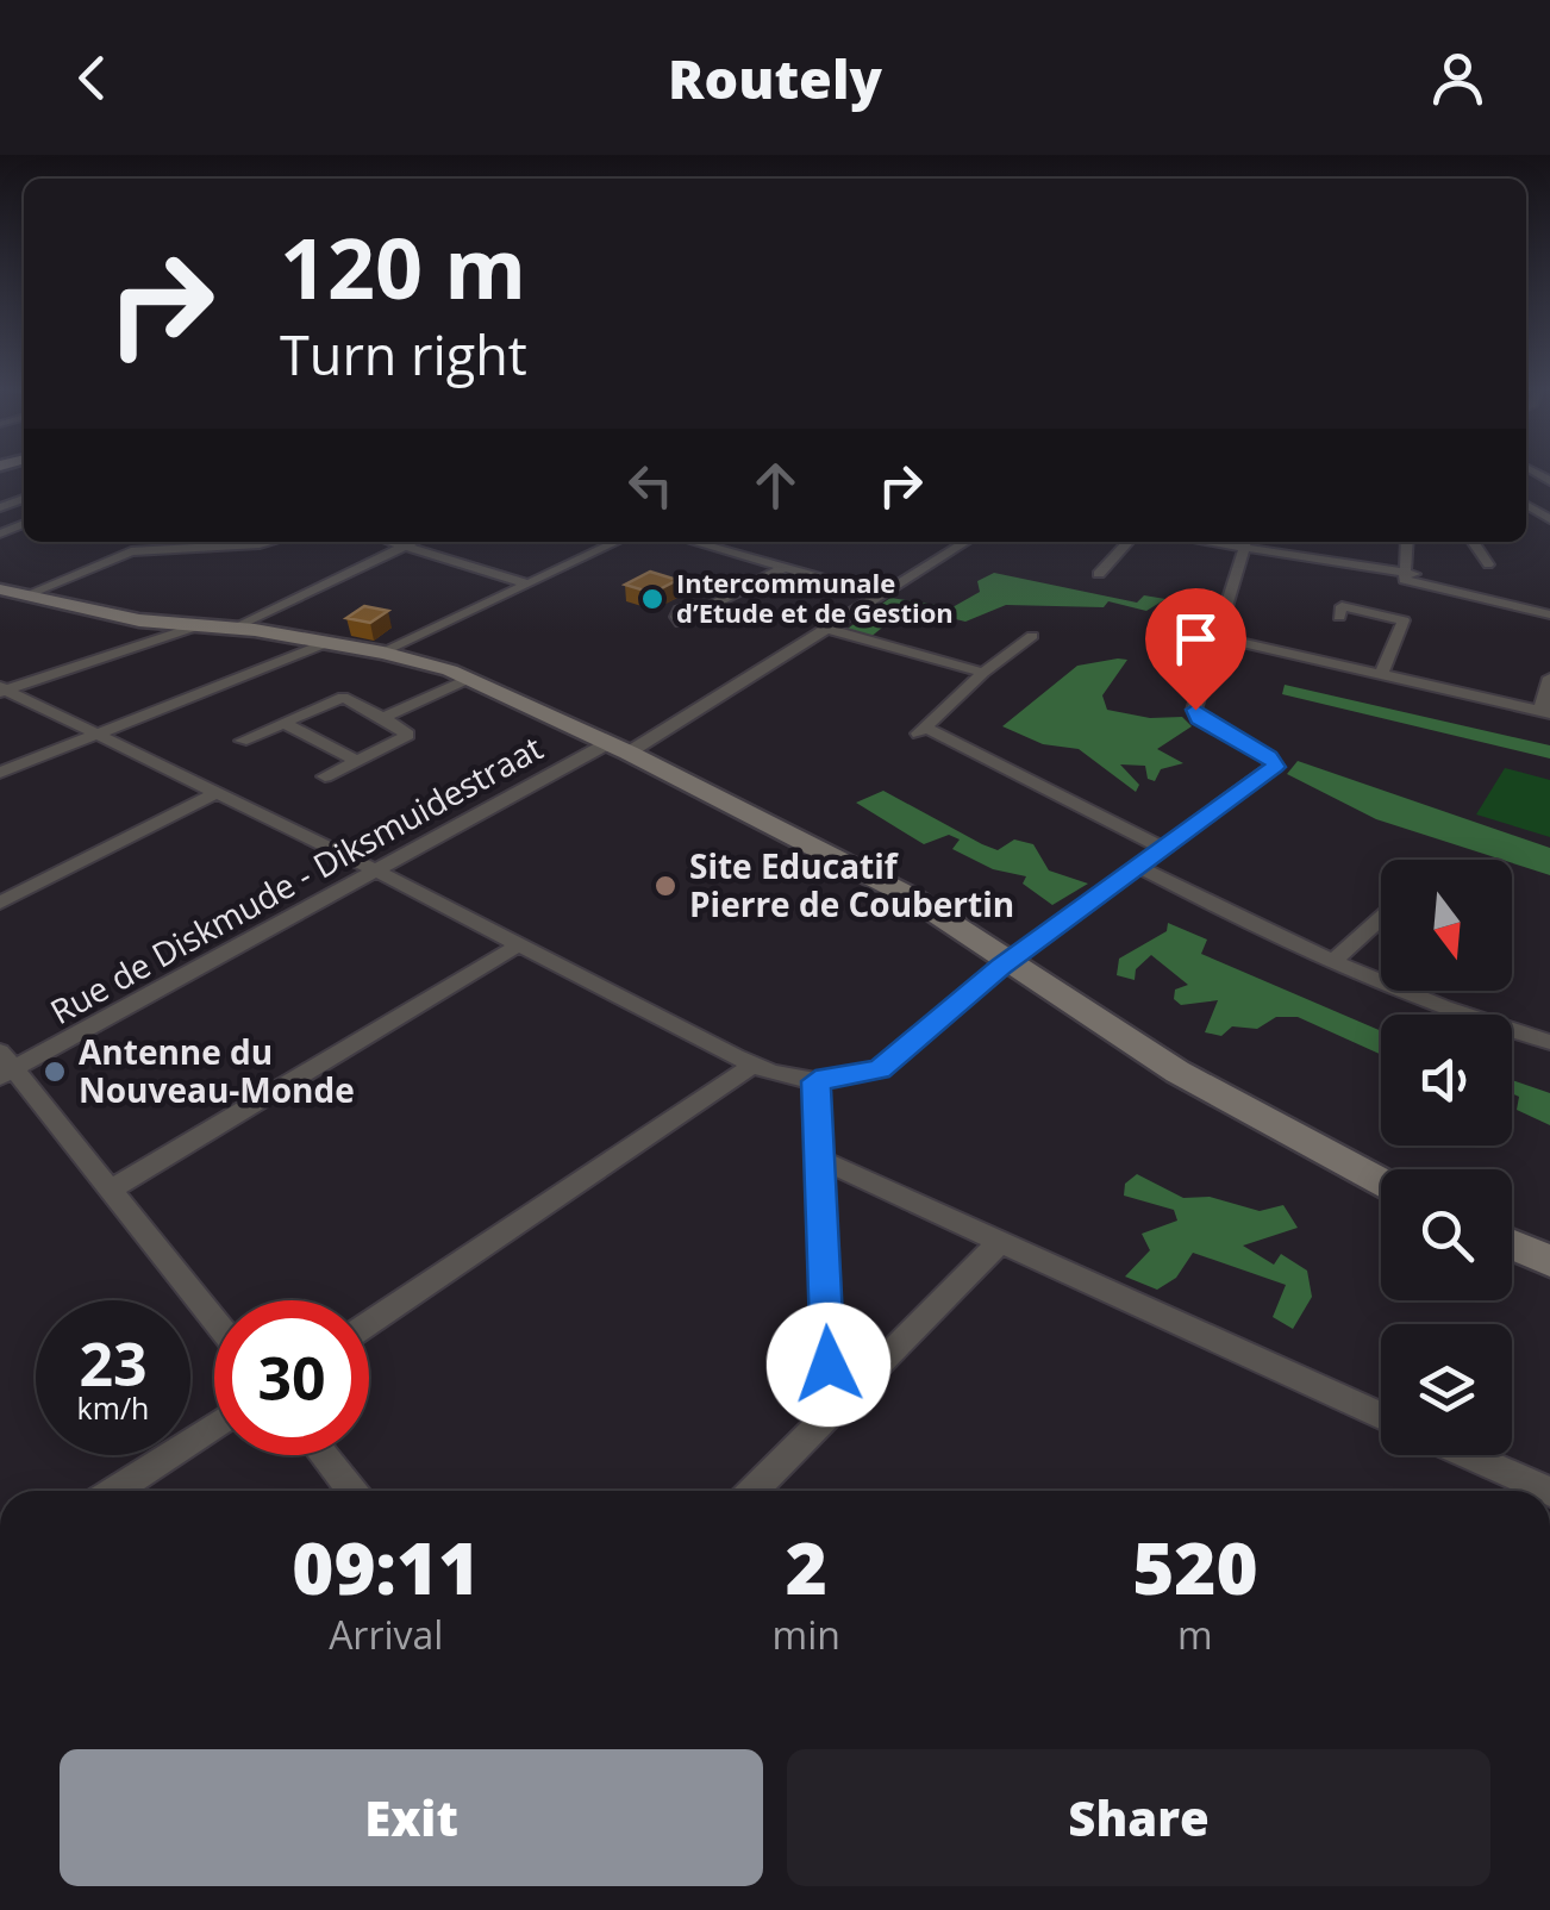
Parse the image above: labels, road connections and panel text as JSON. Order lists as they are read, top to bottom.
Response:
{
  "streets": {
    "street": ["Rue de Diskmude - Diksmuidestraat"]
  },
  "places": ["Intercommunale d’Etude et de Gestion", "Site Educatif Pierre de Coubertin", "Antenne du Nouveau-Monde"],
  "north": "bottom",
  "page": {
    "header": "Routely",
    "turn": ["120 m", "Turn right"],
    "speed": "23 km/h",
    "limit": "30",
    "eta": [
      "09:11",
      "Arrival",
      "2",
      "min",
      "520",
      "m"
    ],
    "buttons": ["Exit", "Share"]
  }
}
